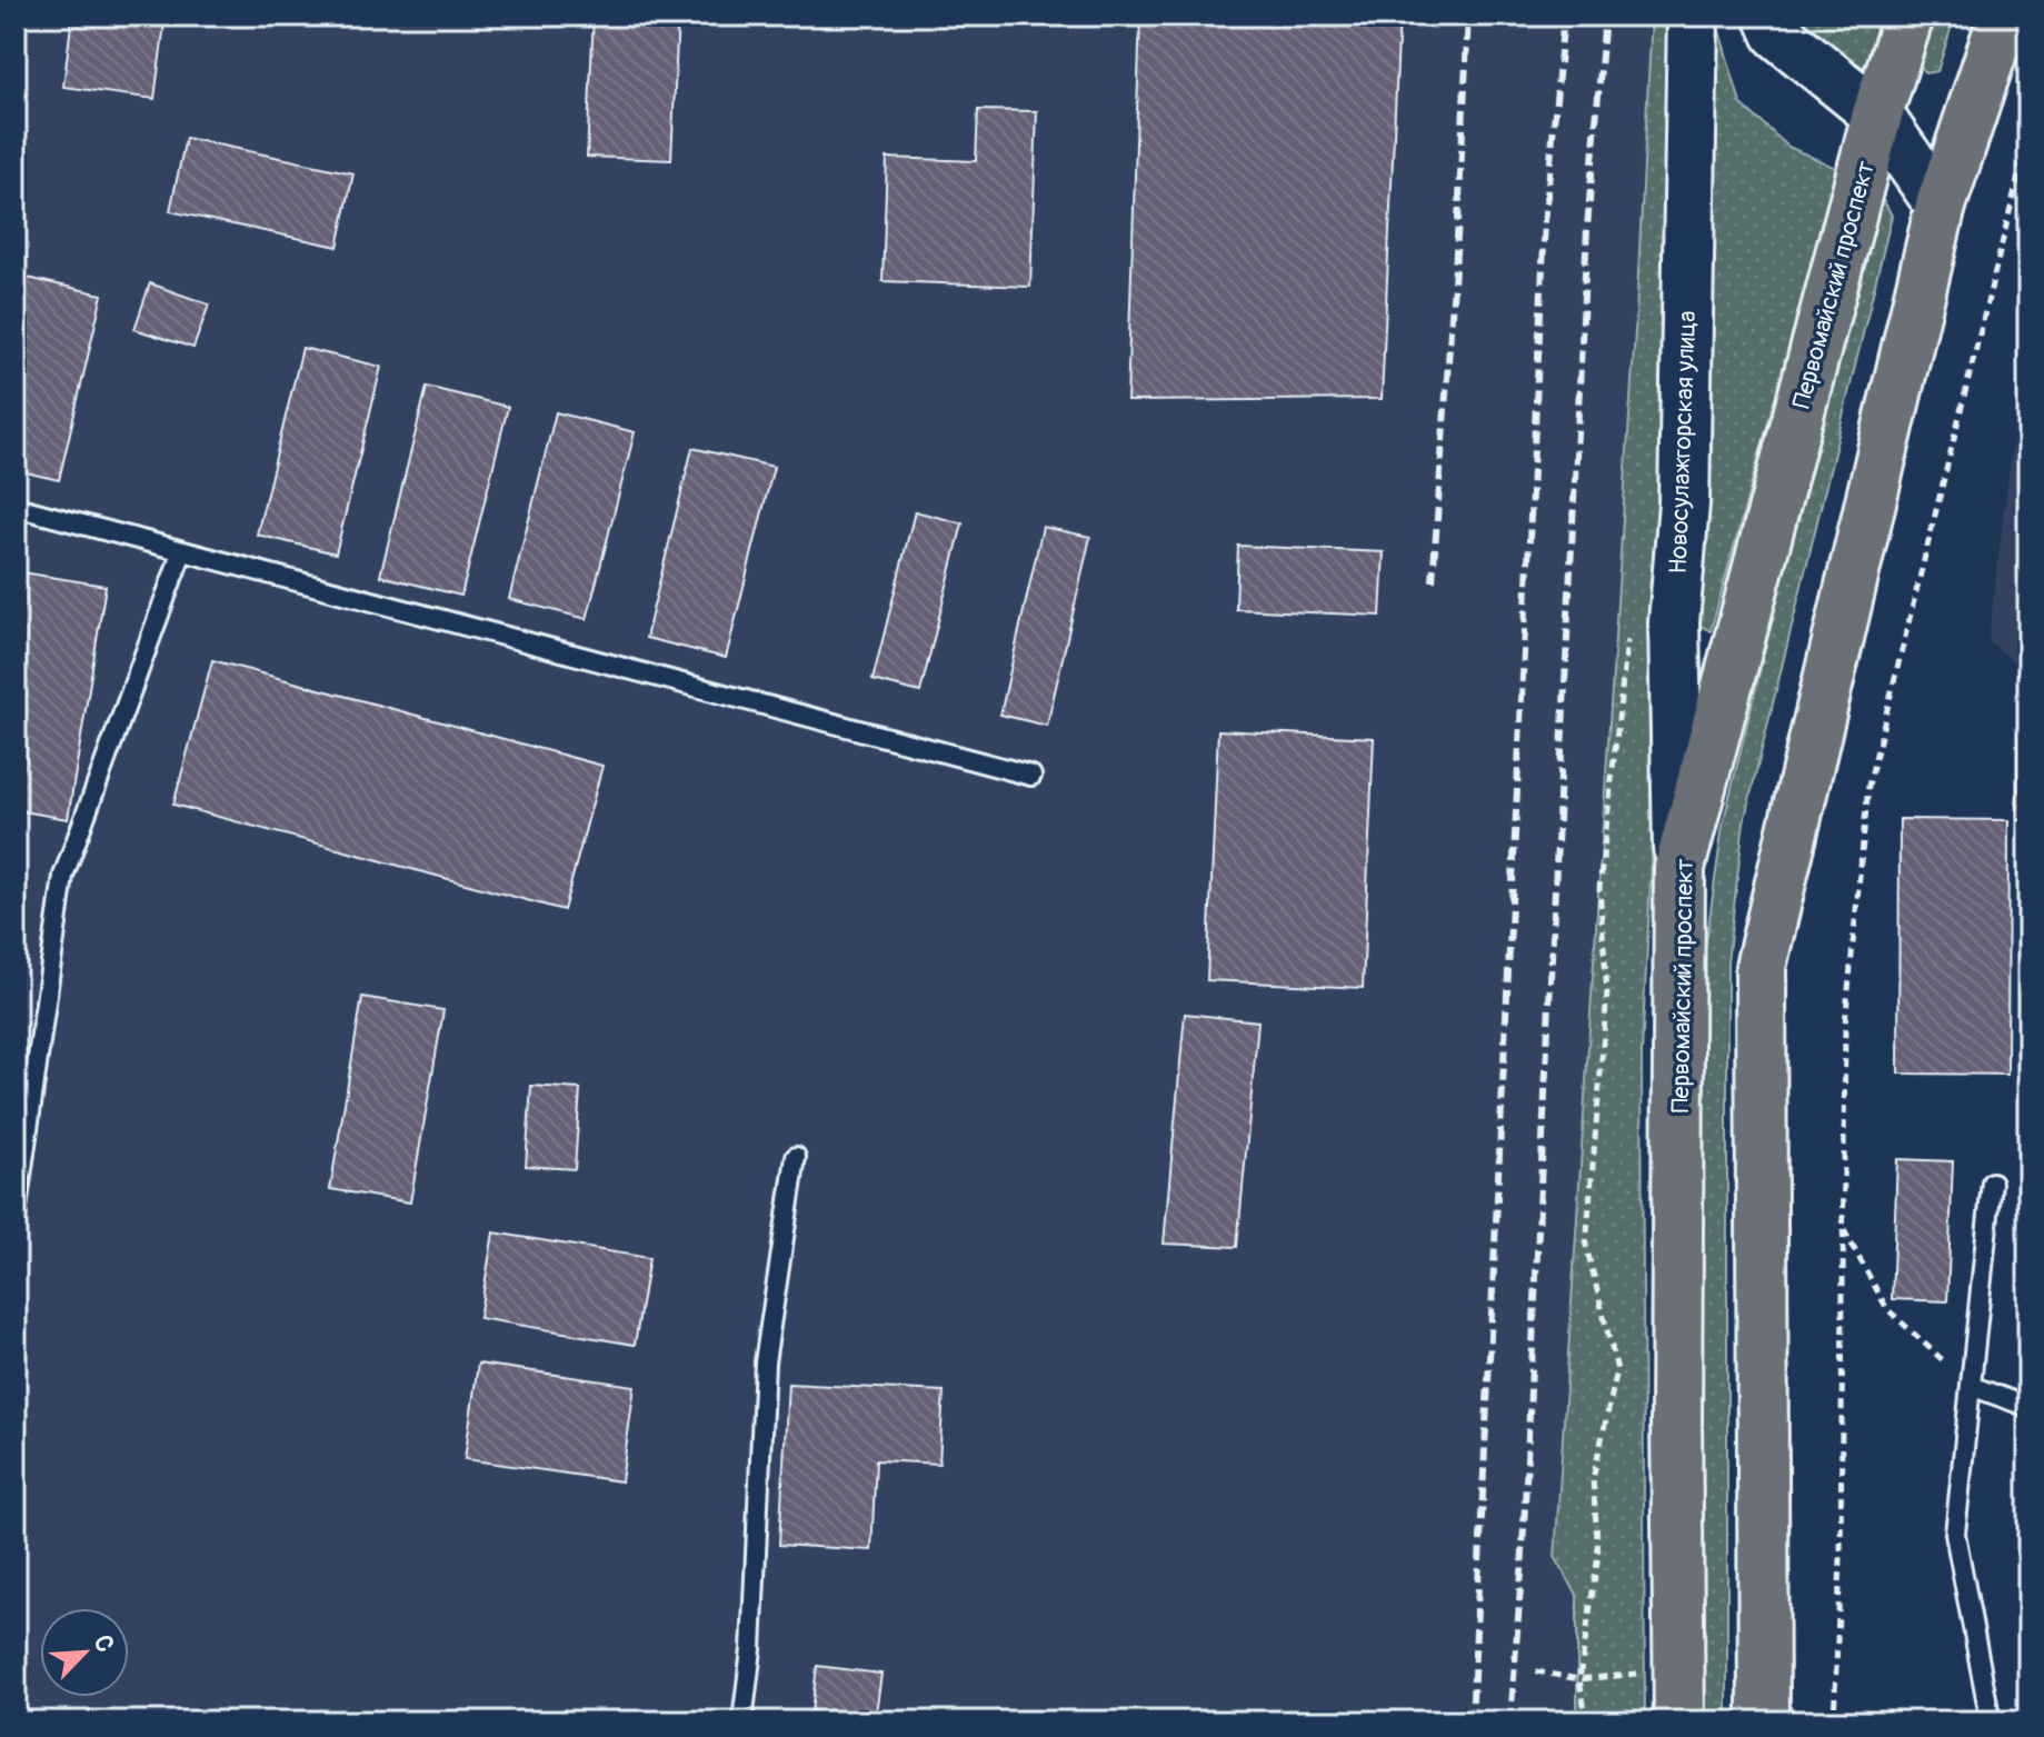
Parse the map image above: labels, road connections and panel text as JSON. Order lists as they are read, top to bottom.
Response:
{
  "streets": {
    "main road": ["Первомайский проспект", "Новосулажгорская улица"]
  },
  "crossings": [
    ["Первомайский проспект", "Новосулажгорская улица"]
  ],
  "north": "top right"
}
